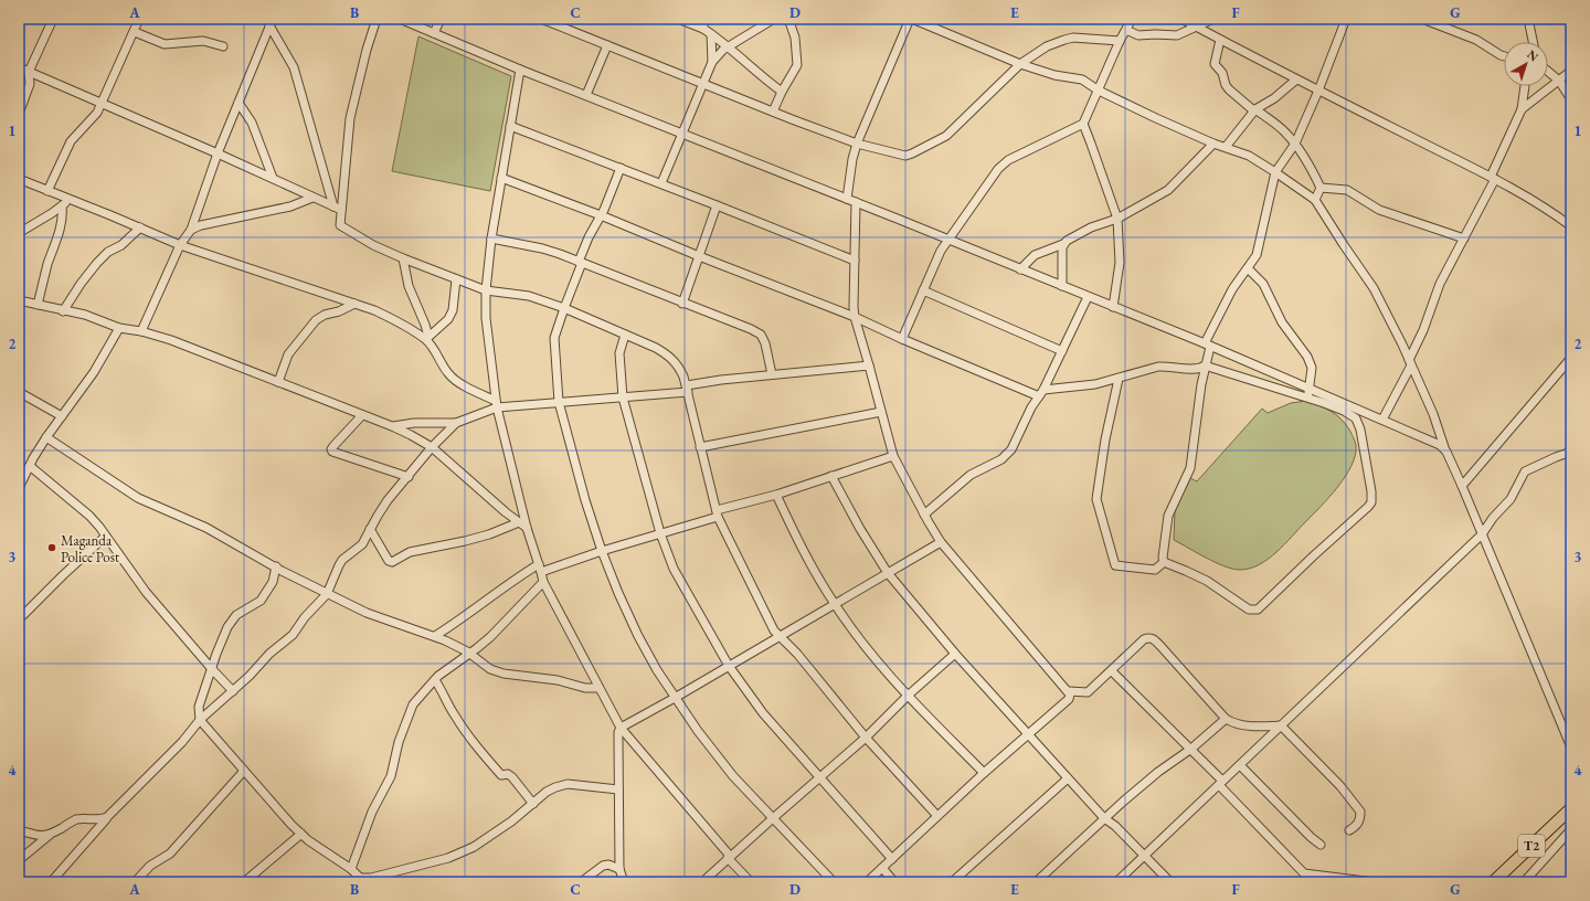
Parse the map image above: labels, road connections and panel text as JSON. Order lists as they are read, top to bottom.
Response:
{
  "streets": {
    "highway": ["T2"]
  },
  "places": ["Maganda Police Post"],
  "north": "top right",
  "grid": {
    "columns": [
      "A",
      "B",
      "C",
      "D",
      "E",
      "F",
      "G"
    ],
    "rows": [
      "1",
      "2",
      "3",
      "4"
    ]
  }
}
